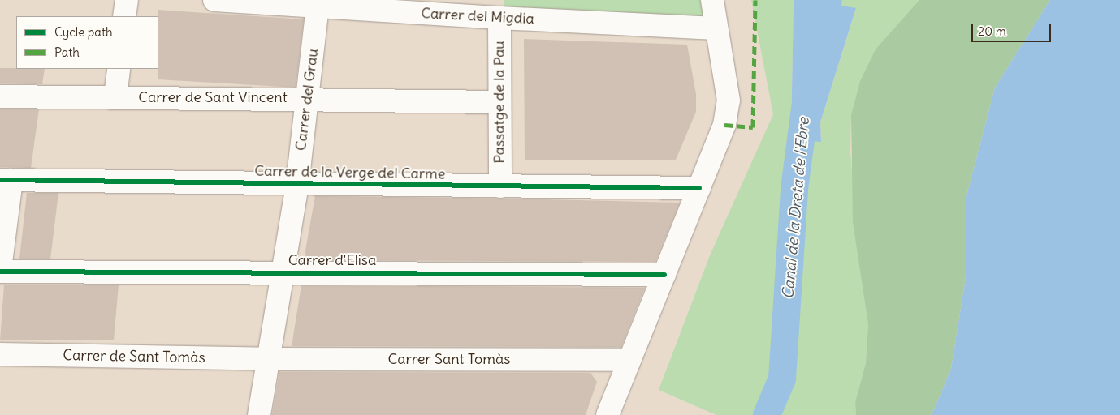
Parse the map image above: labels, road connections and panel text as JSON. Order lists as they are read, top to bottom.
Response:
{
  "streets": {
    "street": [
      "Carrer del Migdia",
      "Carrer de Sant Vincent",
      "Carrer del Grau",
      "Passatge de la Pau",
      "Carrer de la Verge del Carme",
      "Carrer d'Elisa",
      "Carrer de Sant Tomàs",
      "Carrer Sant Tomàs"
    ]
  },
  "crossings": [
    ["Carrer del Migdia", "Carrer del Grau"],
    ["Carrer del Migdia", "Passatge de la Pau"],
    ["Carrer de Sant Vincent", "Carrer del Grau"],
    ["Carrer de Sant Vincent", "Passatge de la Pau"],
    ["Carrer del Grau", "Carrer de la Verge del Carme"],
    ["Carrer del Grau", "Carrer d'Elisa"],
    ["Carrer del Grau", "Carrer de Sant Tomàs"],
    ["Carrer del Grau", "Carrer Sant Tomàs"],
    ["Passatge de la Pau", "Carrer de la Verge del Carme"],
    ["Carrer de Sant Tomàs", "Carrer Sant Tomàs"]
  ],
  "water": ["Canal de la Dreta de l'Ebre"],
  "legend": ["Cycle path", "Path"],
  "scale_bar": "20 m"
}
